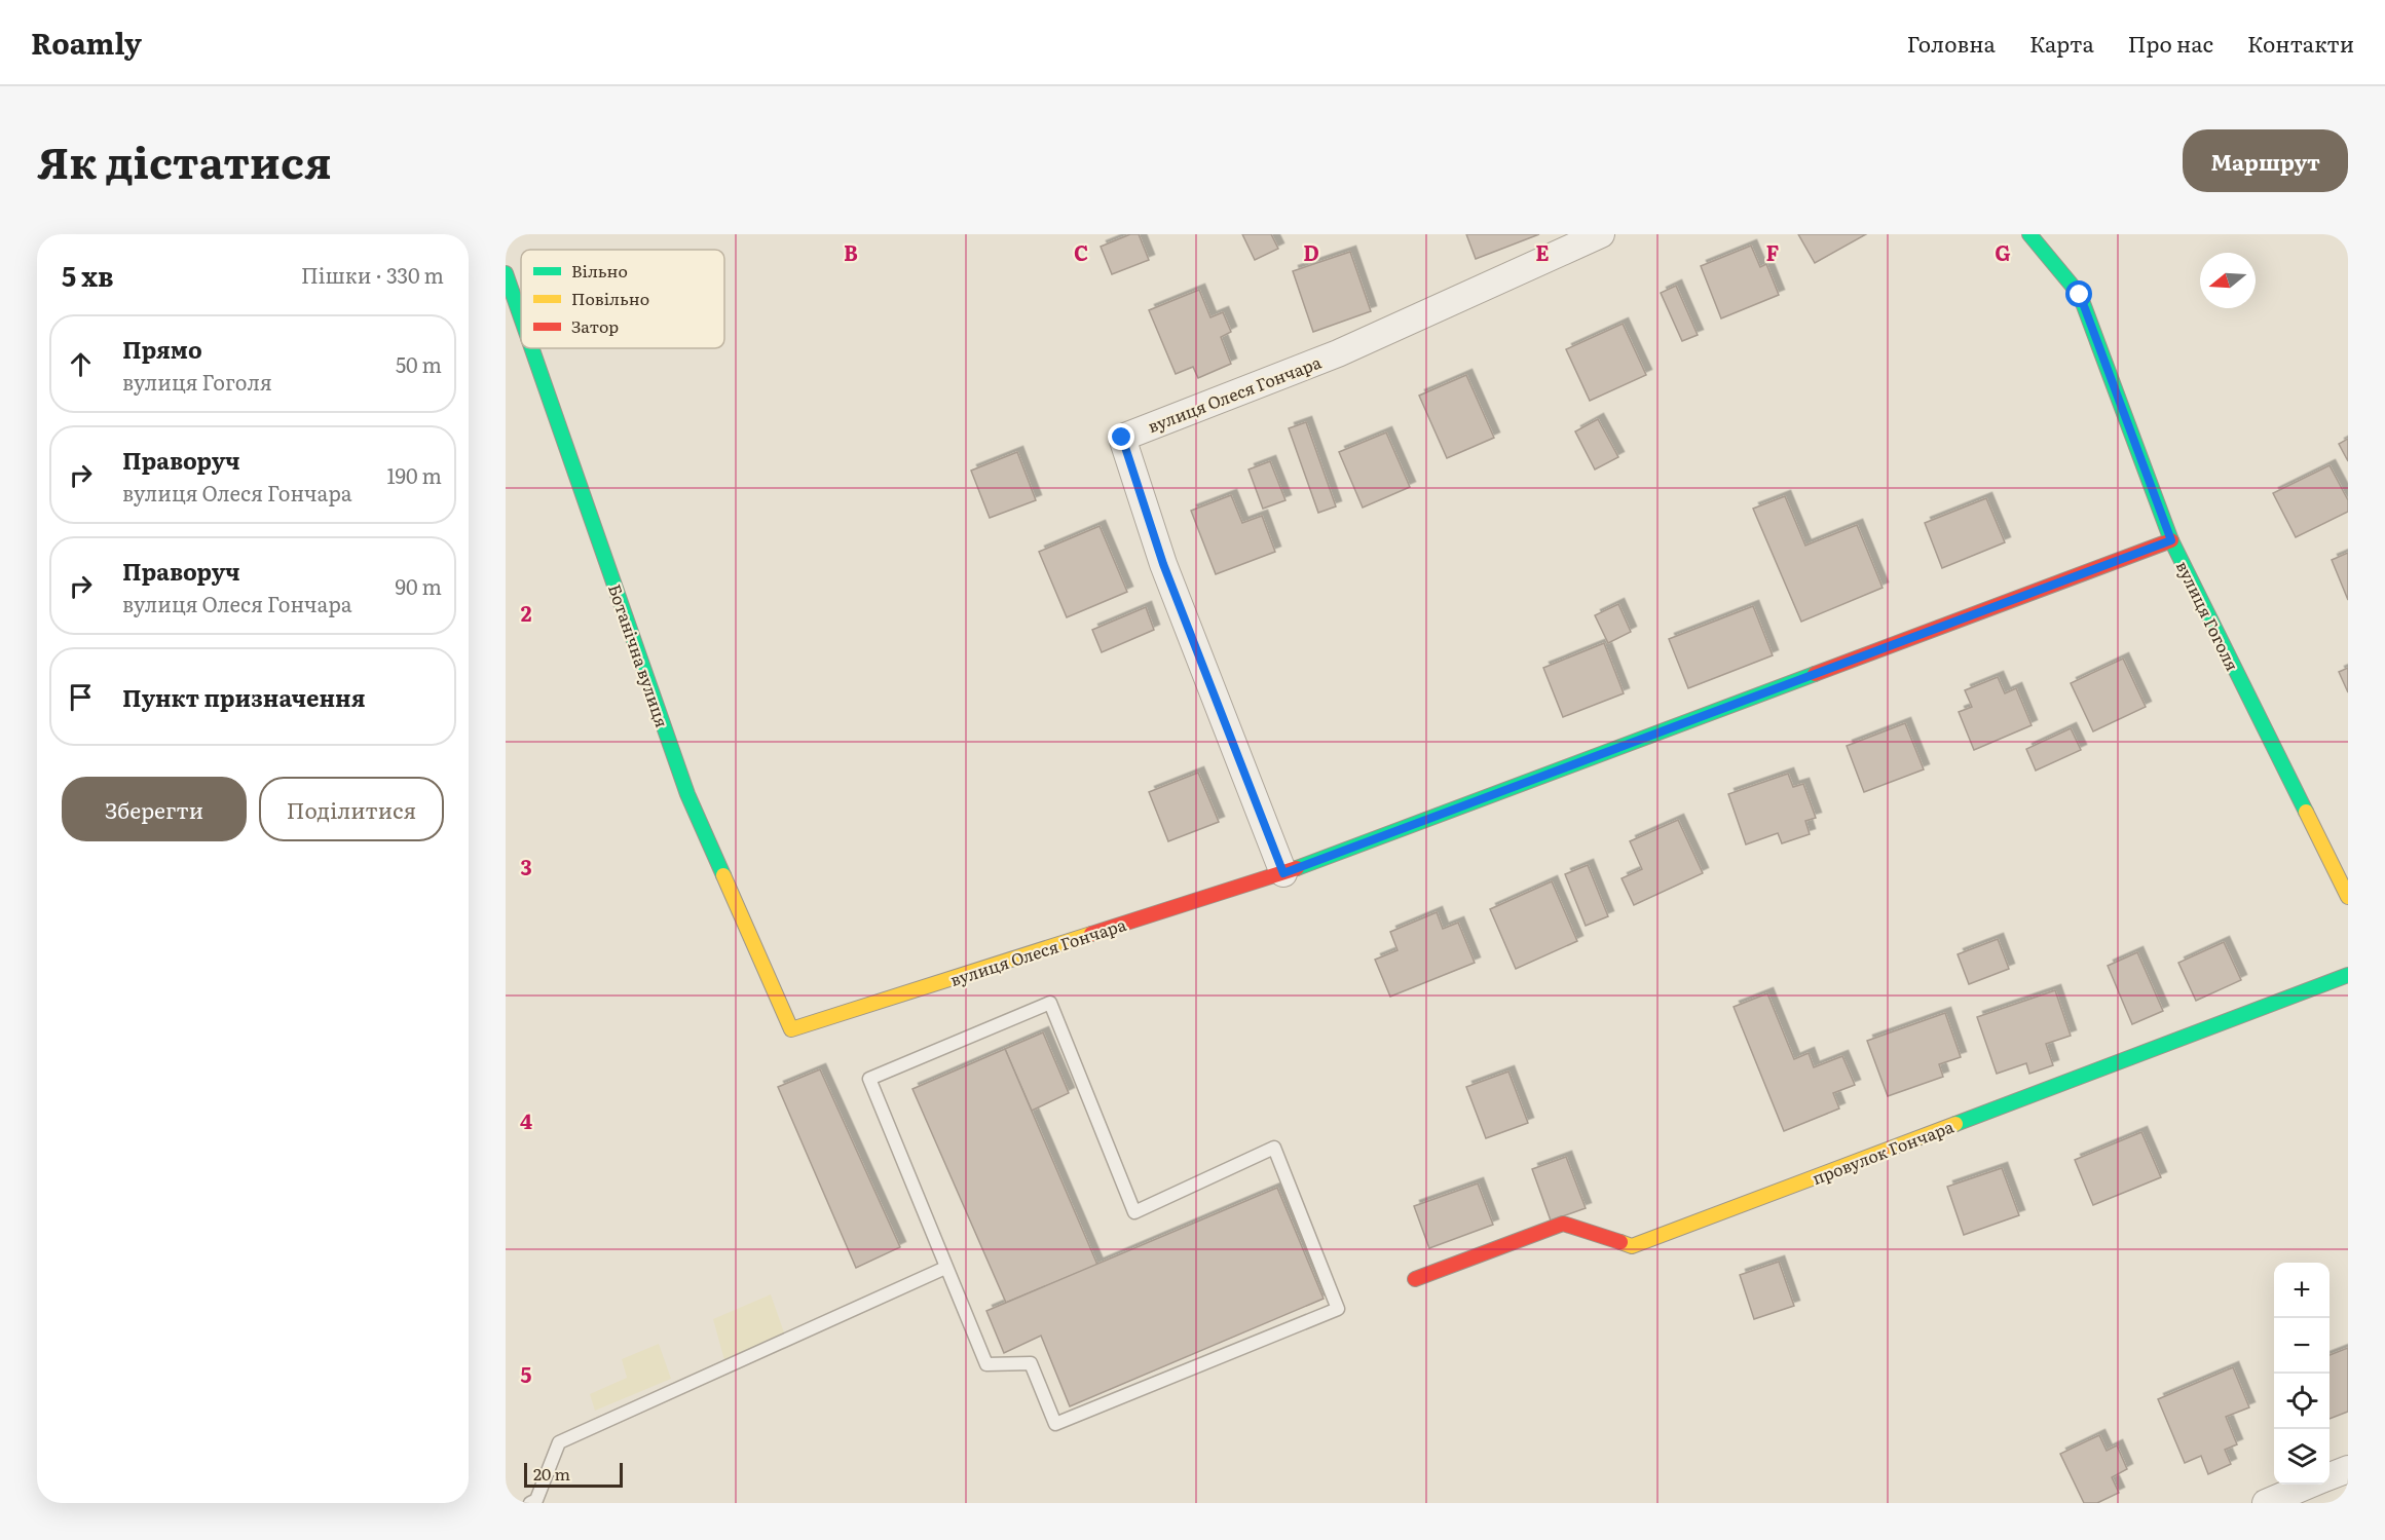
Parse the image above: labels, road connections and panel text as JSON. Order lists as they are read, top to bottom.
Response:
{
  "streets": {
    "street": [
      "вулиця Олеся Гончара",
      "вулиця Гоголя",
      "Ботанічна вулиця",
      "провулок Гончара"
    ]
  },
  "crossings": [
    ["вулиця Олеся Гончара", "вулиця Гоголя"],
    ["вулиця Олеся Гончара", "Ботанічна вулиця"]
  ],
  "legend": ["Вільно", "Повільно", "Затор"],
  "scale_bar": "20 m",
  "north": "left",
  "page": {
    "header": "Roamly",
    "nav": [
      "Головна",
      "Карта",
      "Про нас",
      "Контакти"
    ],
    "title": "Як дістатися",
    "buttons": [
      "Маршрут",
      ["Зберегти", "Поділитися"]
    ],
    "heading": ["5 хв", "Пішки · 330 m"],
    "list": [
      ["Прямо", "вулиця Гоголя", "50 m"],
      ["Праворуч", "вулиця Олеся Гончара", "190 m"],
      ["Праворуч", "вулиця Олеся Гончара", "90 m"],
      "Пункт призначення"
    ],
    "map_buttons": ["+", "−"],
    "scale": "20 m"
  },
  "grid": {
    "columns": [
      "B",
      "C",
      "D",
      "E",
      "F",
      "G"
    ],
    "rows": [
      "2",
      "3",
      "4",
      "5"
    ]
  }
}
